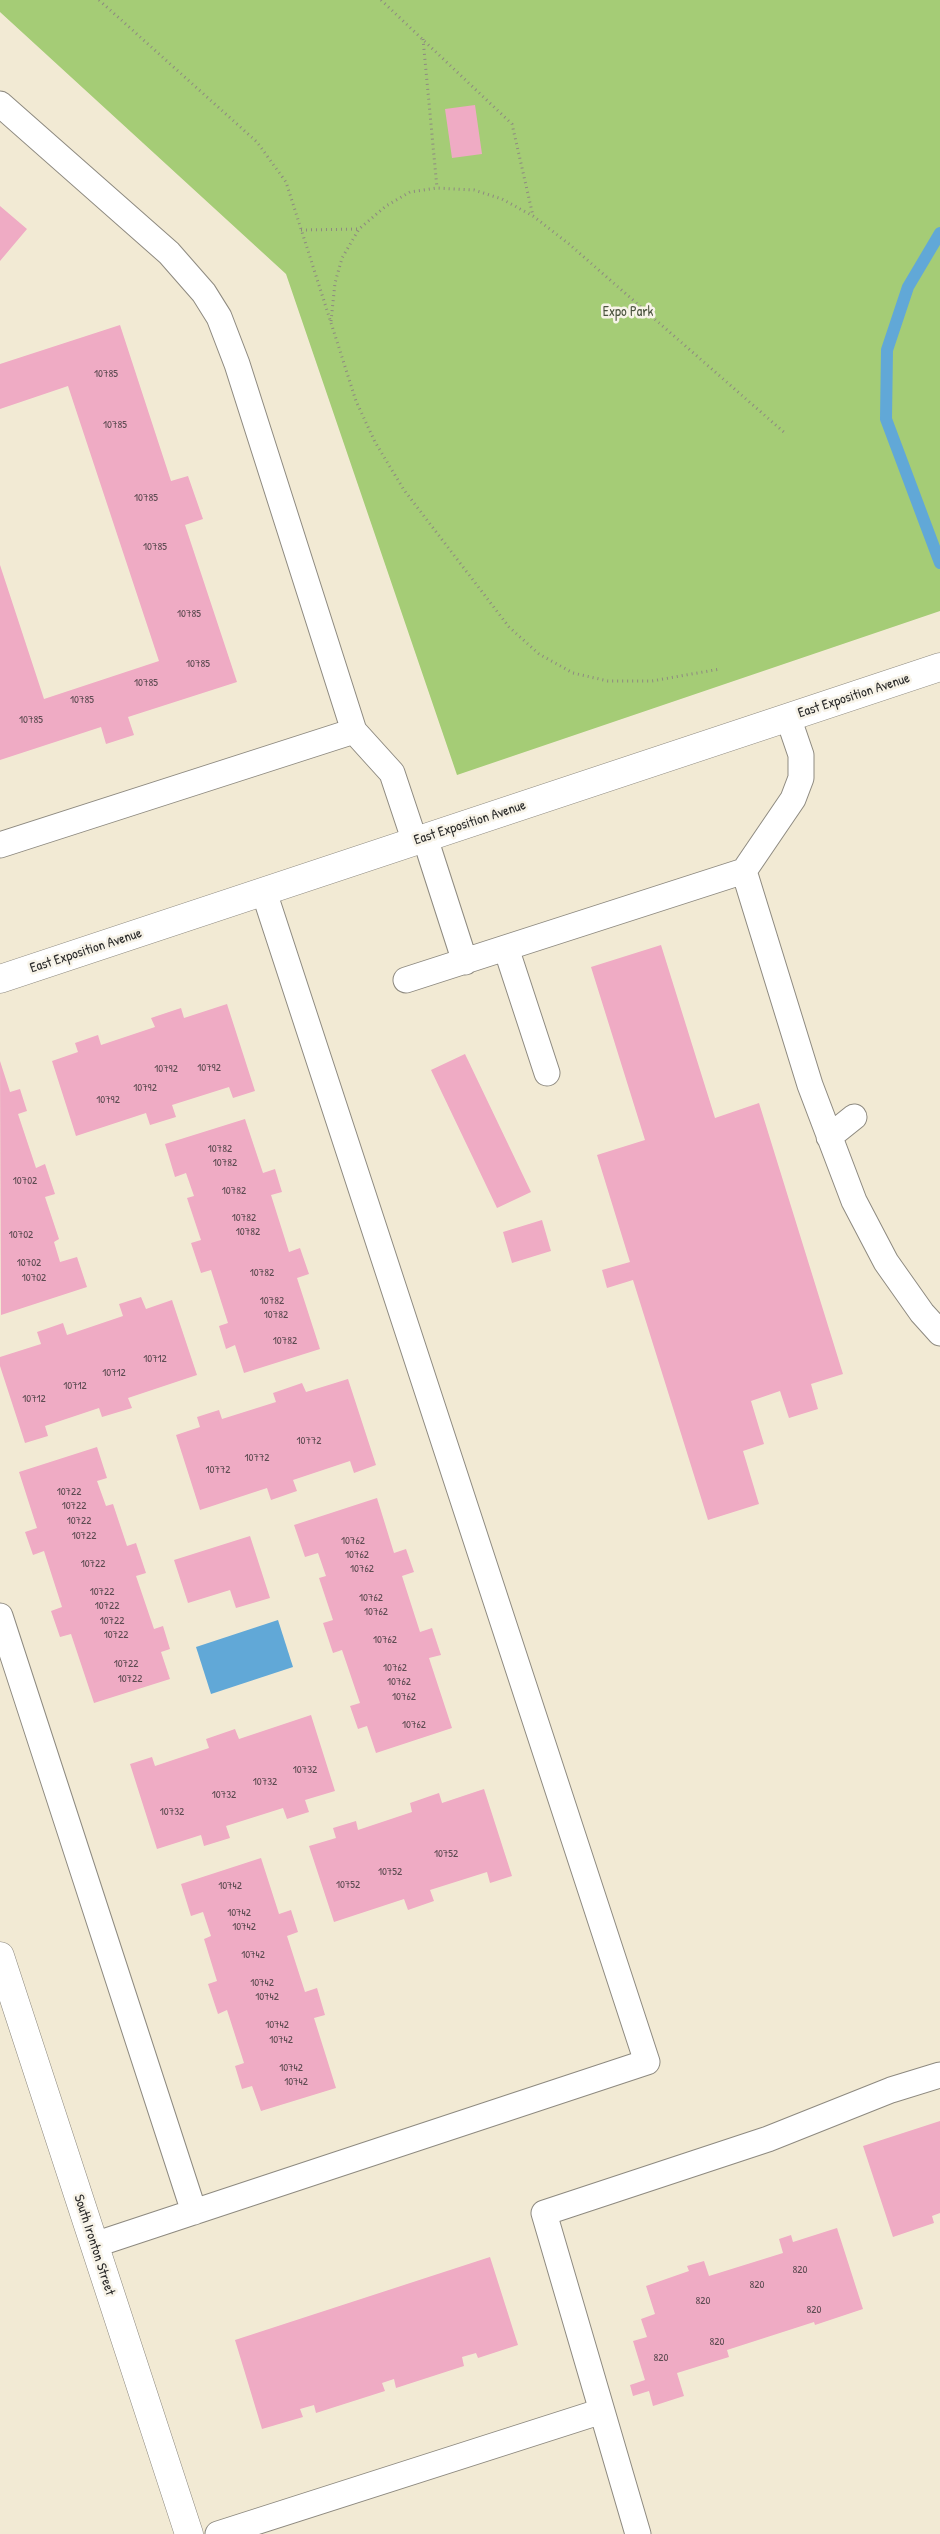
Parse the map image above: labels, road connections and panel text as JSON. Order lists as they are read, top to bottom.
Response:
{
  "streets": {
    "street": ["East Exposition Avenue", "South Ironton Street"]
  },
  "parks": ["Expo Park"],
  "house_numbers": [
    "10785",
    "10785",
    "10785",
    "10785",
    "10785",
    "10785",
    "10785",
    "10785",
    "10785",
    "10792",
    "10792",
    "10792",
    "10792",
    "10782",
    "10782",
    "10702",
    "10782",
    "10782",
    "10782",
    "10702",
    "10702",
    "10782",
    "10702",
    "10782",
    "10782",
    "10782",
    "10712",
    "10712",
    "10712",
    "10712",
    "10772",
    "10772",
    "10772",
    "10722",
    "10722",
    "10722",
    "10722",
    "10762",
    "10762",
    "10722",
    "10762",
    "10722",
    "10762",
    "10722",
    "10762",
    "10722",
    "10722",
    "10762",
    "10722",
    "10762",
    "10722",
    "10762",
    "10762",
    "10762",
    "10732",
    "10732",
    "10732",
    "10732",
    "10752",
    "10752",
    "10752",
    "10742",
    "10742",
    "10742",
    "10742",
    "10742",
    "10742",
    "10742",
    "10742",
    "10742",
    "10742",
    "820",
    "820",
    "820",
    "820",
    "820",
    "820"
  ]
}
